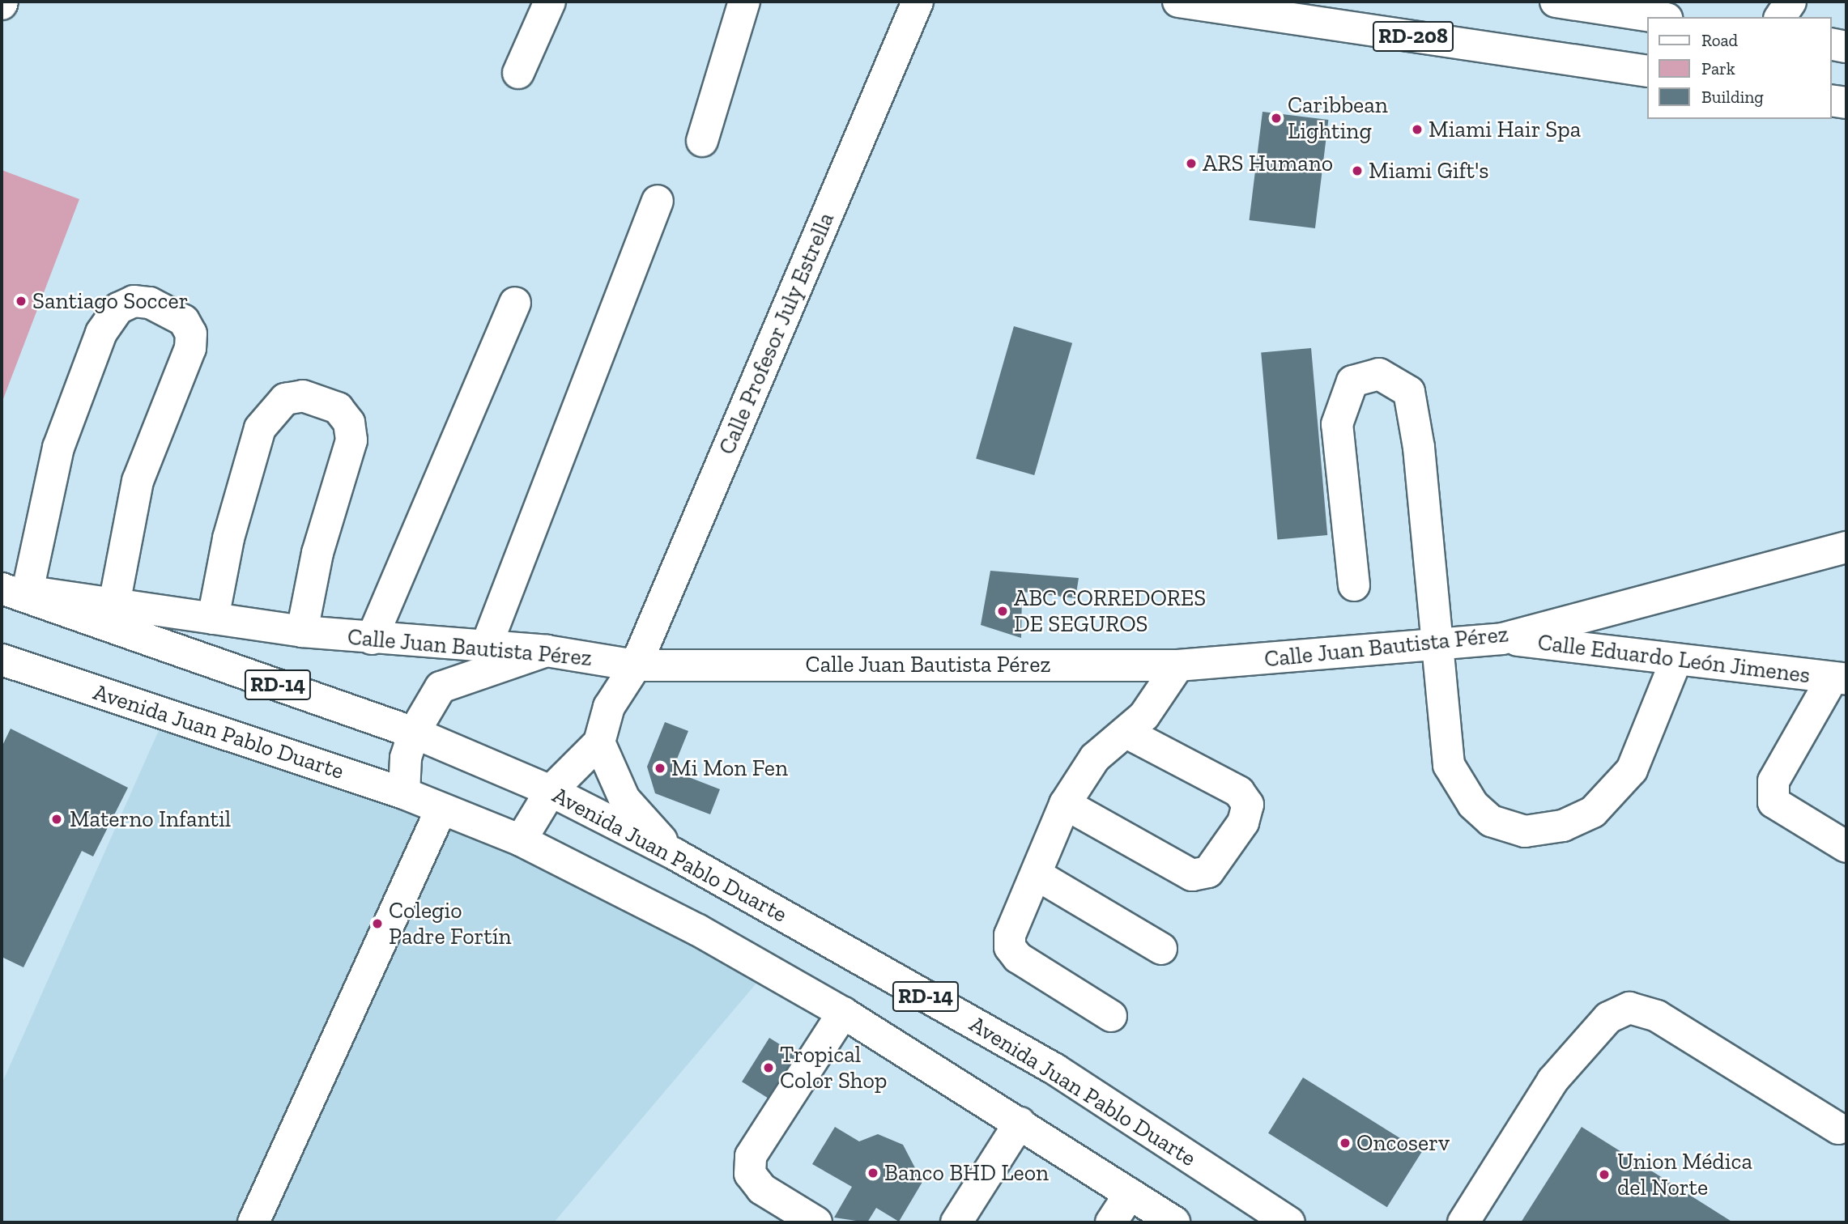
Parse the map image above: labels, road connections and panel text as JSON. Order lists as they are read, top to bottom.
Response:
{
  "streets": {
    "main road": [
      "RD-208",
      "Calle Profesor July Estrella",
      "Calle Juan Bautista Pérez",
      "Calle Eduardo León Jimenes",
      "RD-14",
      "Avenida Juan Pablo Duarte"
    ]
  },
  "crossings": [
    ["Calle Profesor July Estrella", "Calle Juan Bautista Pérez"],
    ["Calle Juan Bautista Pérez", "Calle Eduardo León Jimenes"],
    ["Calle Juan Bautista Pérez", "Avenida Juan Pablo Duarte"]
  ],
  "places": [
    "Caribbean Lighting",
    "Miami Hair Spa",
    "ARS Humano",
    "Miami Gift's",
    "Santiago Soccer",
    "ABC CORREDORES DE SEGUROS",
    "Mi Mon Fen",
    "Materno Infantil",
    "Colegio Padre Fortín",
    "Tropical Color Shop",
    "Oncoserv",
    "Banco BHD Leon",
    "Union Médica del Norte"
  ],
  "legend": ["Road", "Park", "Building"]
}
